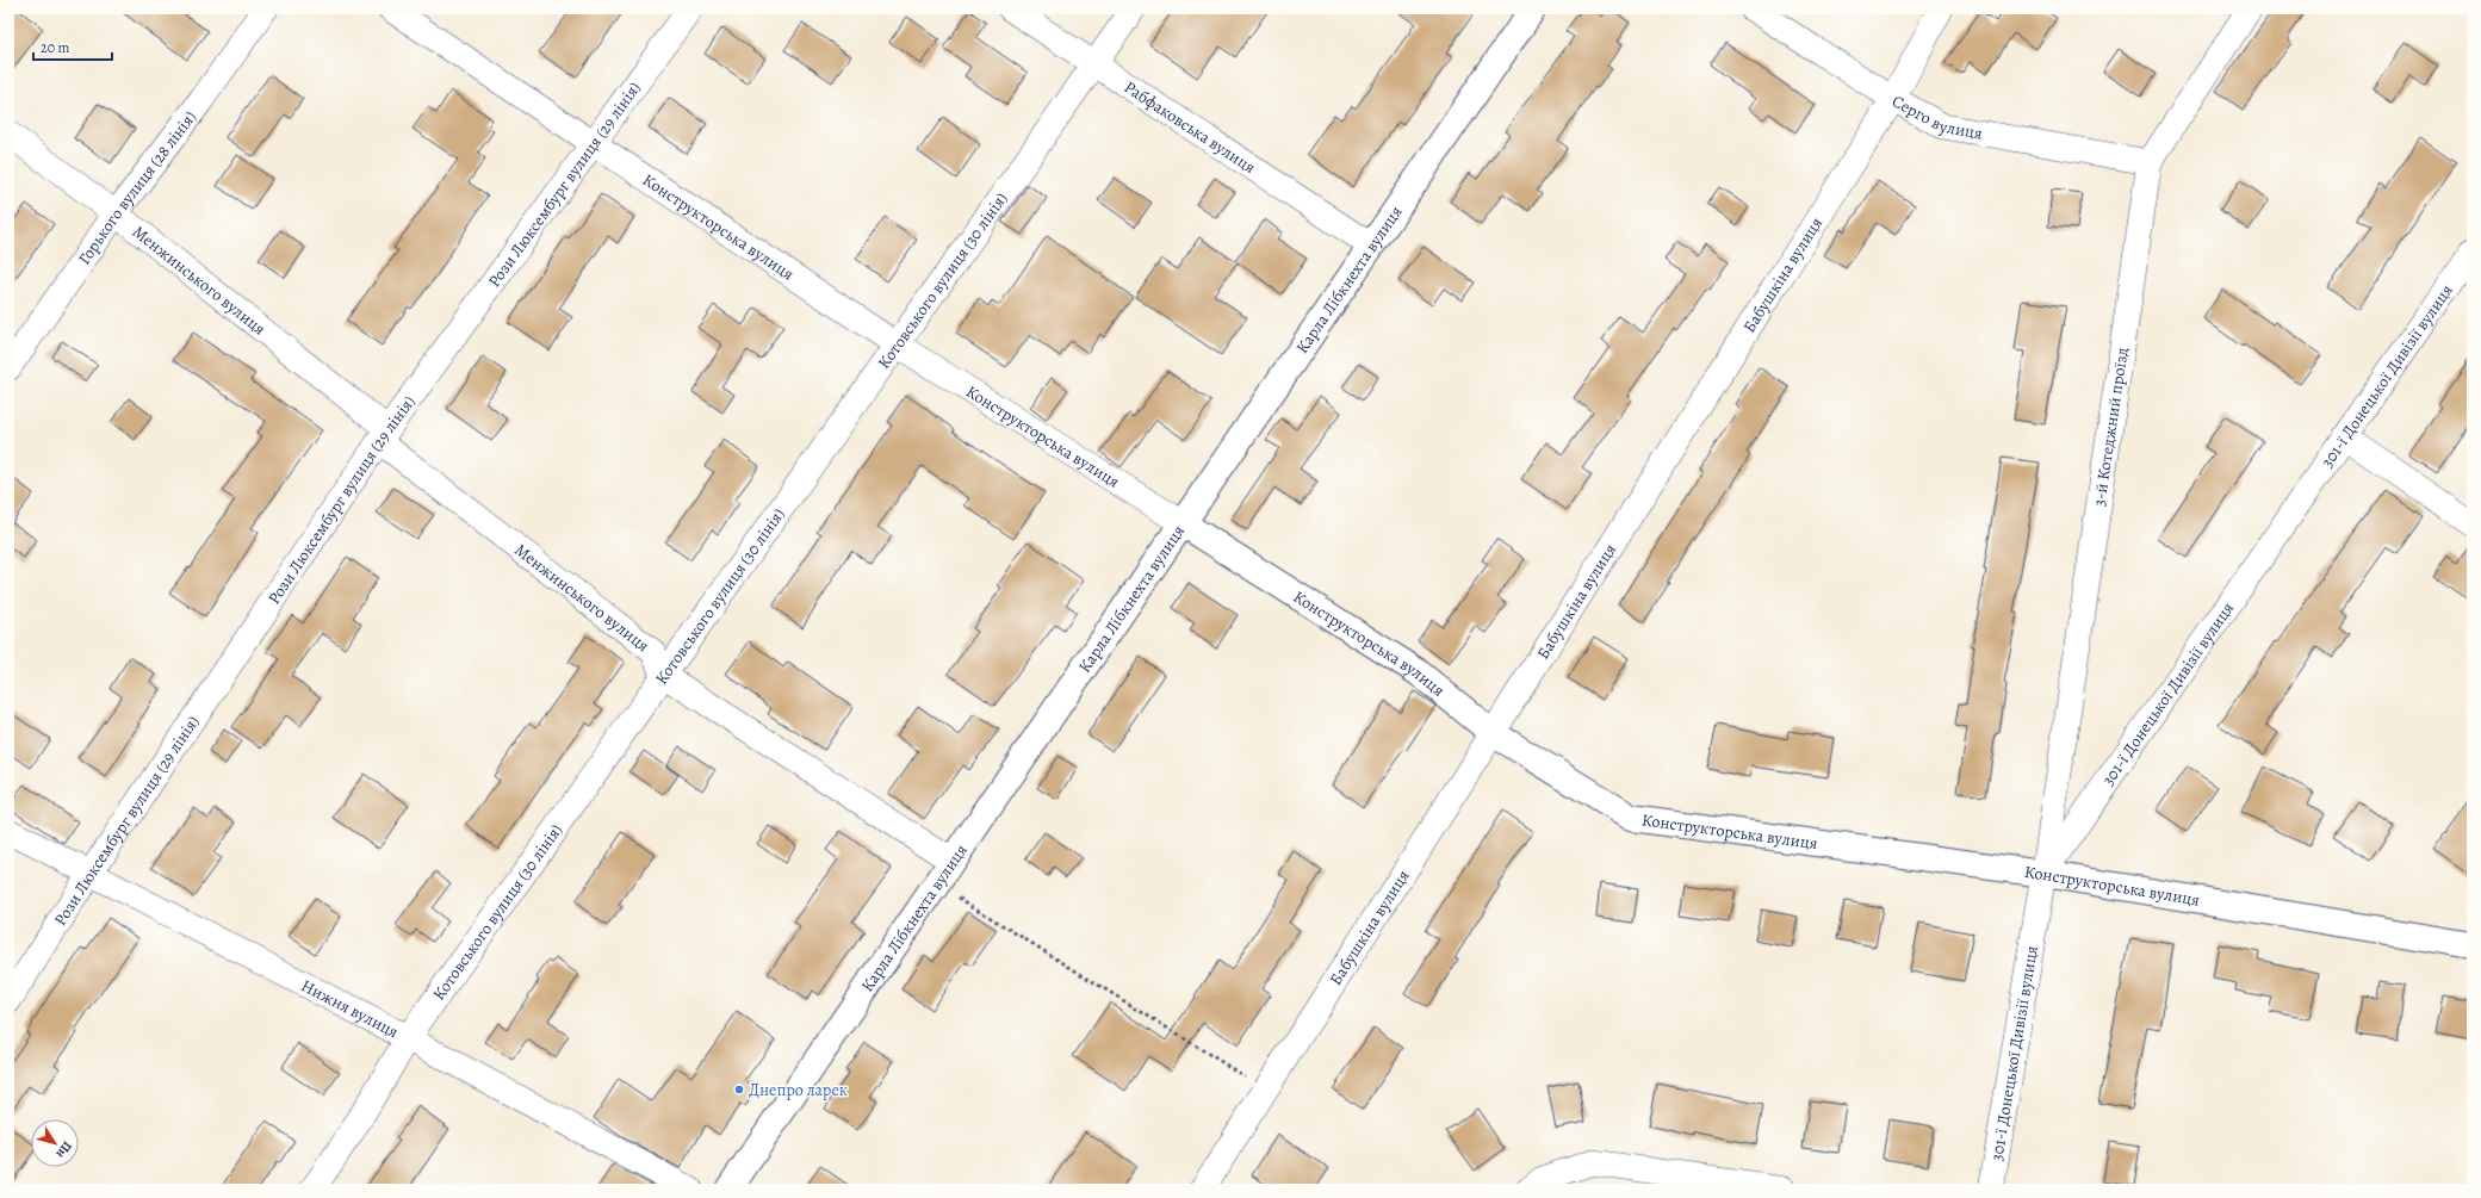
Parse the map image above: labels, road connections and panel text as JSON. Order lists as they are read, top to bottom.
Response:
{
  "streets": {
    "street": [
      "Серго вулиця",
      "Рабфаковська вулиця",
      "Рози Люксембург вулиця (29 лiнiя)",
      "Горького вулиця (28 лiнiя)",
      "Конструкторська вулиця",
      "Бабушкіна вулиця",
      "Менжинського вулиця",
      "Котовського вулиця (30 лiнiя)",
      "Карла Лібкнехта вулиця",
      "301-ї Донецької Дивізії вулиця",
      "3-й Котеджний проїзд",
      "Нижня вулиця"
    ]
  },
  "crossings": [
    ["Серго вулиця", "Бабушкіна вулиця"],
    ["Серго вулиця", "3-й Котеджний проїзд"],
    ["Рабфаковська вулиця", "Котовського вулиця (30 лiнiя)"],
    ["Рабфаковська вулиця", "Карла Лібкнехта вулиця"],
    ["Рози Люксембург вулиця (29 лiнiя)", "Конструкторська вулиця"],
    ["Рози Люксембург вулиця (29 лiнiя)", "Менжинського вулиця"],
    ["Рози Люксембург вулиця (29 лiнiя)", "Нижня вулиця"],
    ["Горького вулиця (28 лiнiя)", "Менжинського вулиця"],
    ["Конструкторська вулиця", "Бабушкіна вулиця"],
    ["Конструкторська вулиця", "Котовського вулиця (30 лiнiя)"],
    ["Конструкторська вулиця", "Карла Лібкнехта вулиця"],
    ["Конструкторська вулиця", "301-ї Донецької Дивізії вулиця"],
    ["Конструкторська вулиця", "3-й Котеджний проїзд"],
    ["Менжинського вулиця", "Котовського вулиця (30 лiнiя)"],
    ["Котовського вулиця (30 лiнiя)", "Нижня вулиця"],
    ["301-ї Донецької Дивізії вулиця", "3-й Котеджний проїзд"]
  ],
  "places": ["Днепро ларек"],
  "scale_bar": "20 m",
  "north": "bottom right"
}
